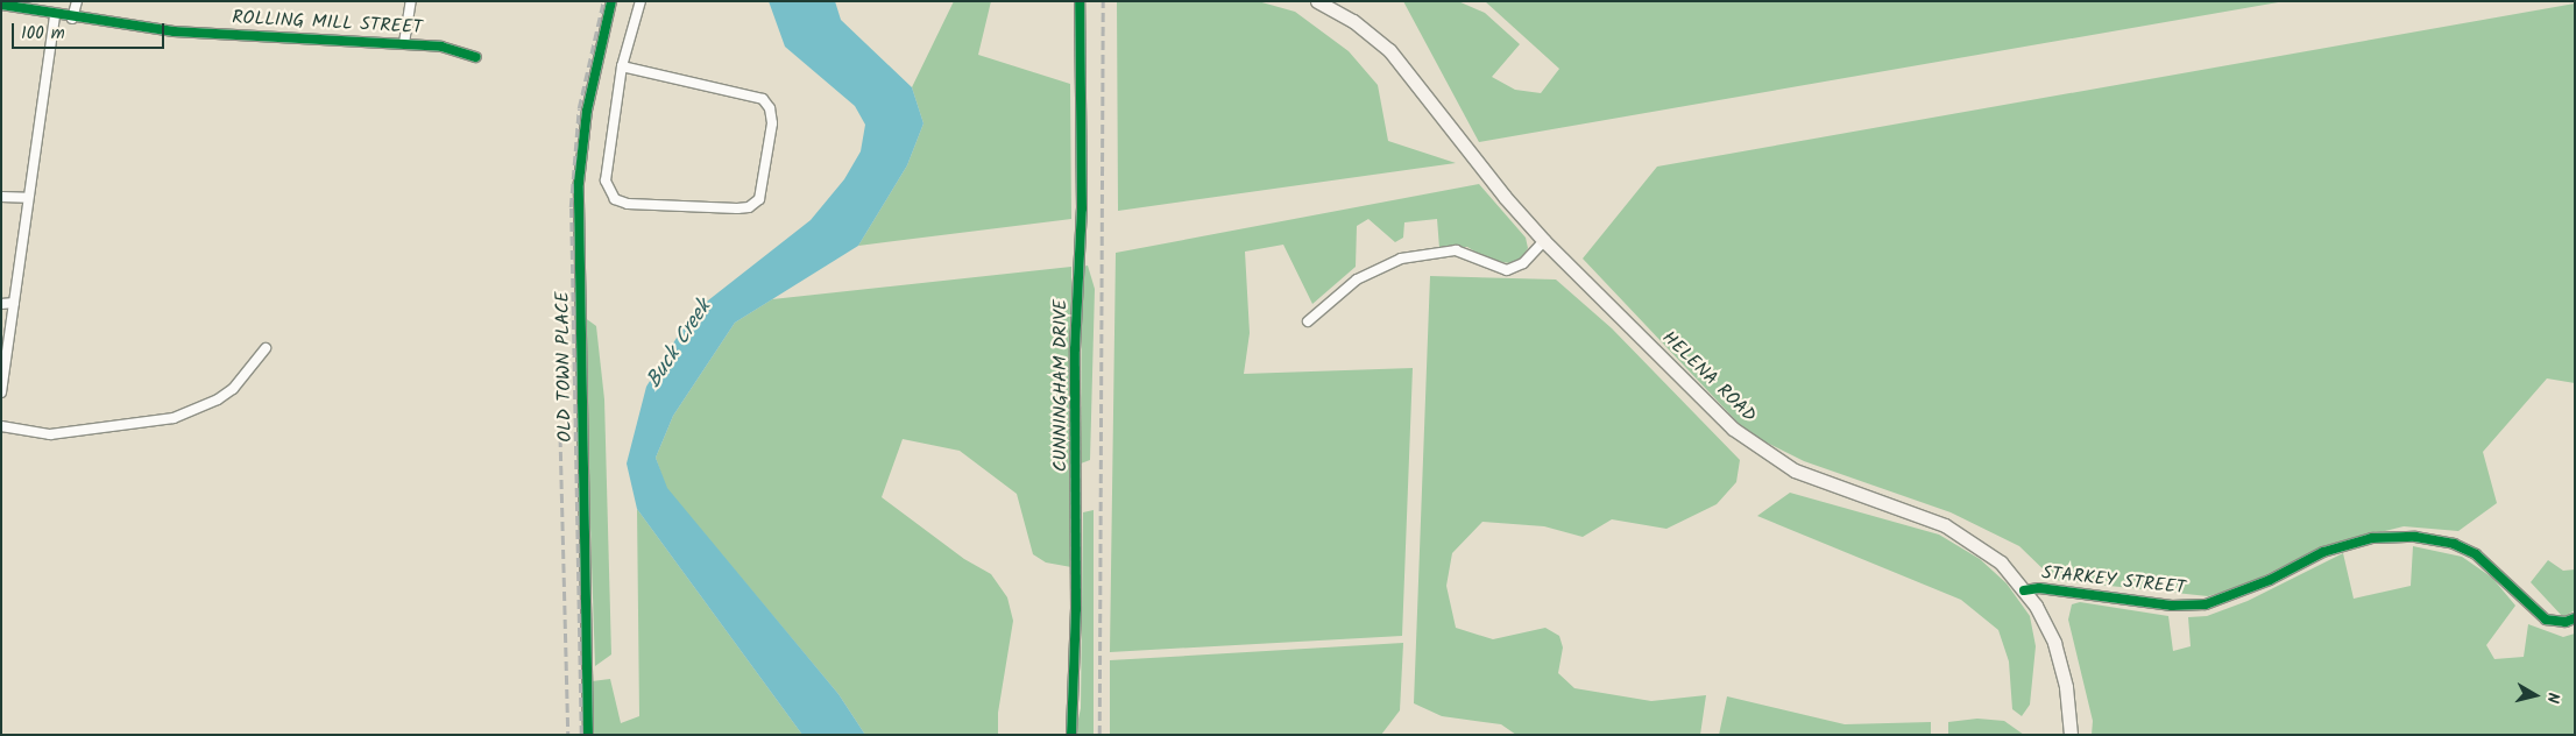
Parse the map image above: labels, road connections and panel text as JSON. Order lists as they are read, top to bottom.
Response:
{
  "streets": {
    "main road": ["HELENA ROAD"],
    "street": [
      "ROLLING MILL STREET",
      "OLD TOWN PLACE",
      "CUNNINGHAM DRIVE",
      "STARKEY STREET"
    ]
  },
  "crossings": [
    ["HELENA ROAD", "STARKEY STREET"]
  ],
  "water": ["Buck Creek"],
  "scale_bar": "100 m",
  "north": "right"
}
